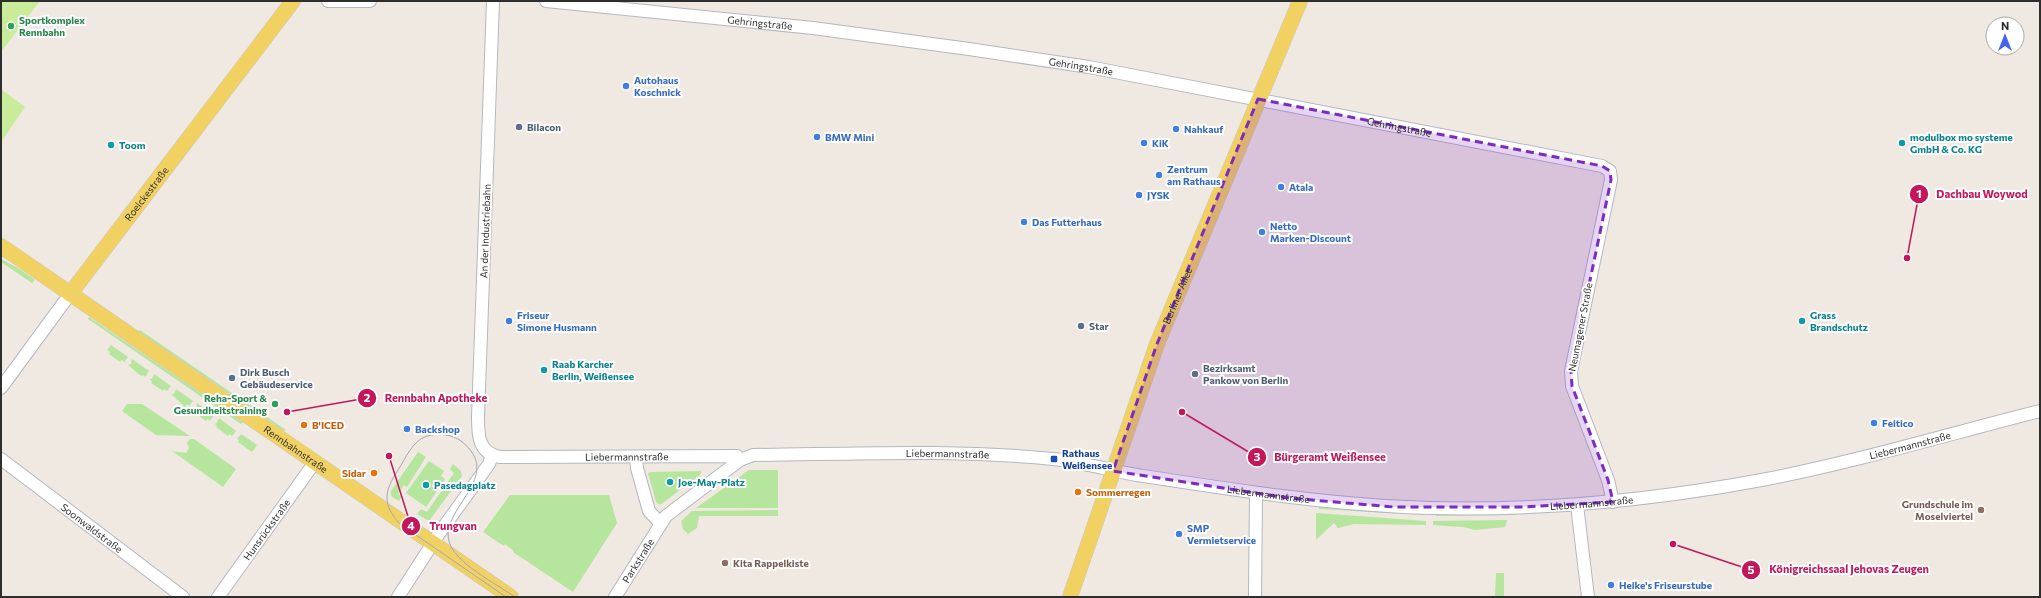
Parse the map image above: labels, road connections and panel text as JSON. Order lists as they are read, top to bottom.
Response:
{
  "streets": {
    "main road": ["Roelckestraße", "Berliner Allee", "Rennbahnstraße"],
    "street": [
      "Gehringstraße",
      "An der Industriebahn",
      "Neumagener Straße",
      "Liebermannstraße",
      "Soonwaldstraße",
      "Hunsrückstraße",
      "Parkstraße"
    ]
  },
  "crossings": [
    ["Gehringstraße", "Berliner Allee"],
    ["Gehringstraße", "Neumagener Straße"],
    ["Roelckestraße", "Rennbahnstraße"],
    ["An der Industriebahn", "Liebermannstraße"],
    ["Berliner Allee", "Liebermannstraße"],
    ["Neumagener Straße", "Liebermannstraße"],
    ["Liebermannstraße", "Parkstraße"],
    ["Rennbahnstraße", "Hunsrückstraße"]
  ],
  "places": {
    "other": [
      "Sportkomplex Rennbahn",
      "Autohaus Koschnick",
      "Bilacon",
      "Nahkauf",
      "BMW Mini",
      "KiK",
      "modulbox mo systeme GmbH & Co. KG",
      "Toom",
      "Zentrum am Rathaus",
      "Atala",
      "JYSK",
      "Das Futterhaus",
      "Netto Marken-Discount",
      "Dachbau Woywod",
      "Friseur Simone Husmann",
      "Grass Brandschutz",
      "Star",
      "Raab Karcher Berlin, Weißensee",
      "Bezirksamt Pankow von Berlin",
      "Dirk Busch Gebäudeservice",
      "Reha-Sport & Gesundheitstraining",
      "Rennbahn Apotheke",
      "Bürgeramt Weißensee",
      "Feitico",
      "B'ICED",
      "Backshop",
      "Trungvan",
      "Sidar",
      "Joe-May-Platz",
      "Pasedagplatz",
      "Sommerregen",
      "Grundschule im Moselviertel",
      "SMP Vermietservice",
      "Königreichssaal Jehovas Zeugen",
      "Kita Rappelkiste",
      "Heike's Friseurstube"
    ],
    "transit": ["Rathaus Weißensee"]
  },
  "north": "top"
}
